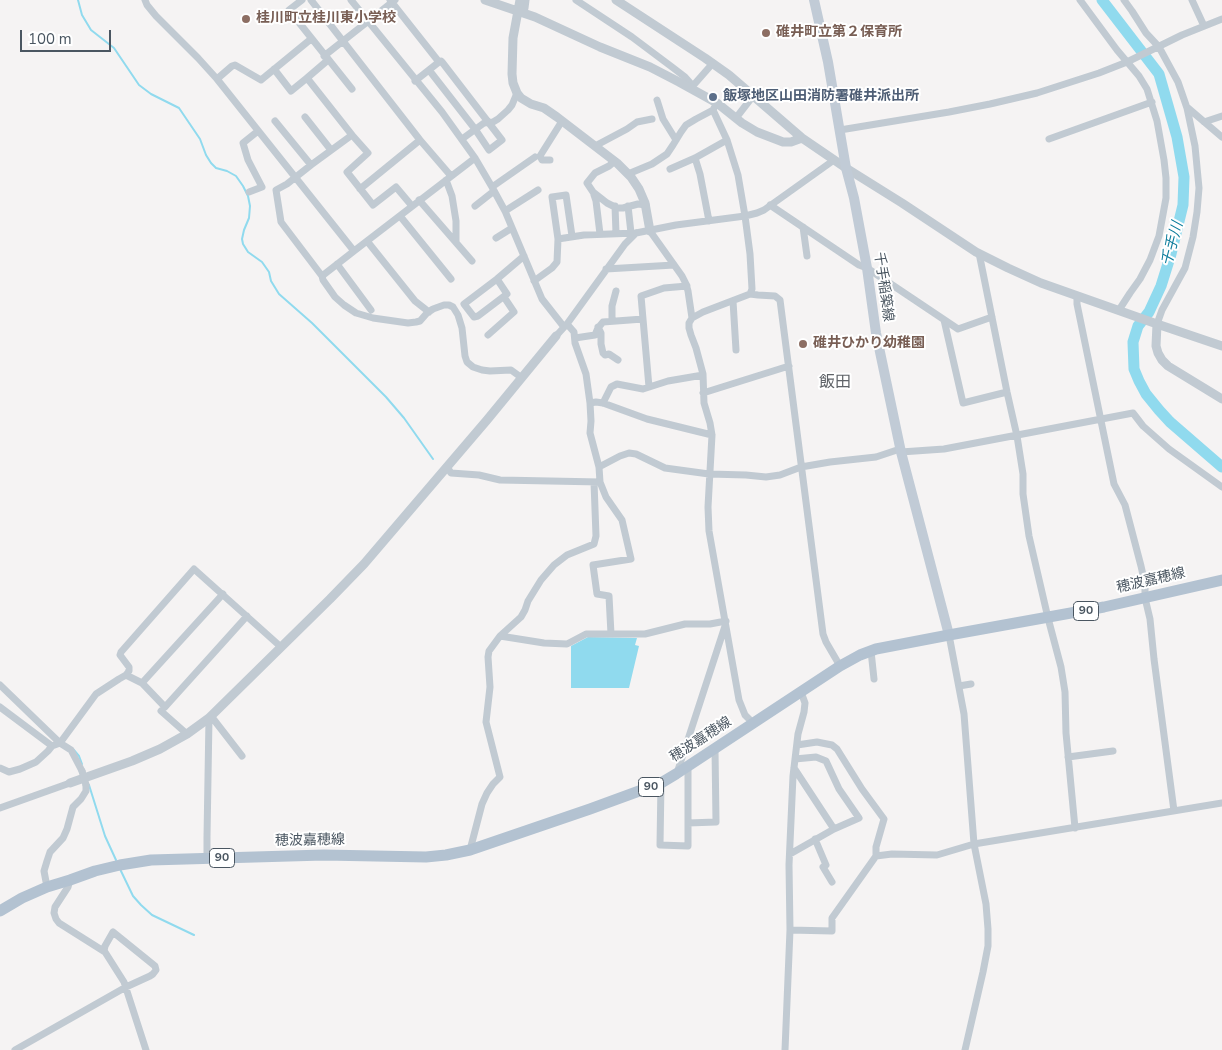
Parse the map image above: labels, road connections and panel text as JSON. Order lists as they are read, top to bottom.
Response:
{
  "streets": {
    "main road": ["千手稲築線", "穂波嘉穂線", "90"]
  },
  "crossings": [
    ["千手稲築線", "穂波嘉穂線"],
    ["穂波嘉穂線", "90"]
  ],
  "districts": ["飯田"],
  "water": ["千手川"],
  "places": [
    "桂川町立桂川東小学校",
    "碓井町立第２保育所",
    "飯塚地区山田消防署碓井派出所",
    "碓井ひかり幼稚園"
  ],
  "scale_bar": "100 m"
}
